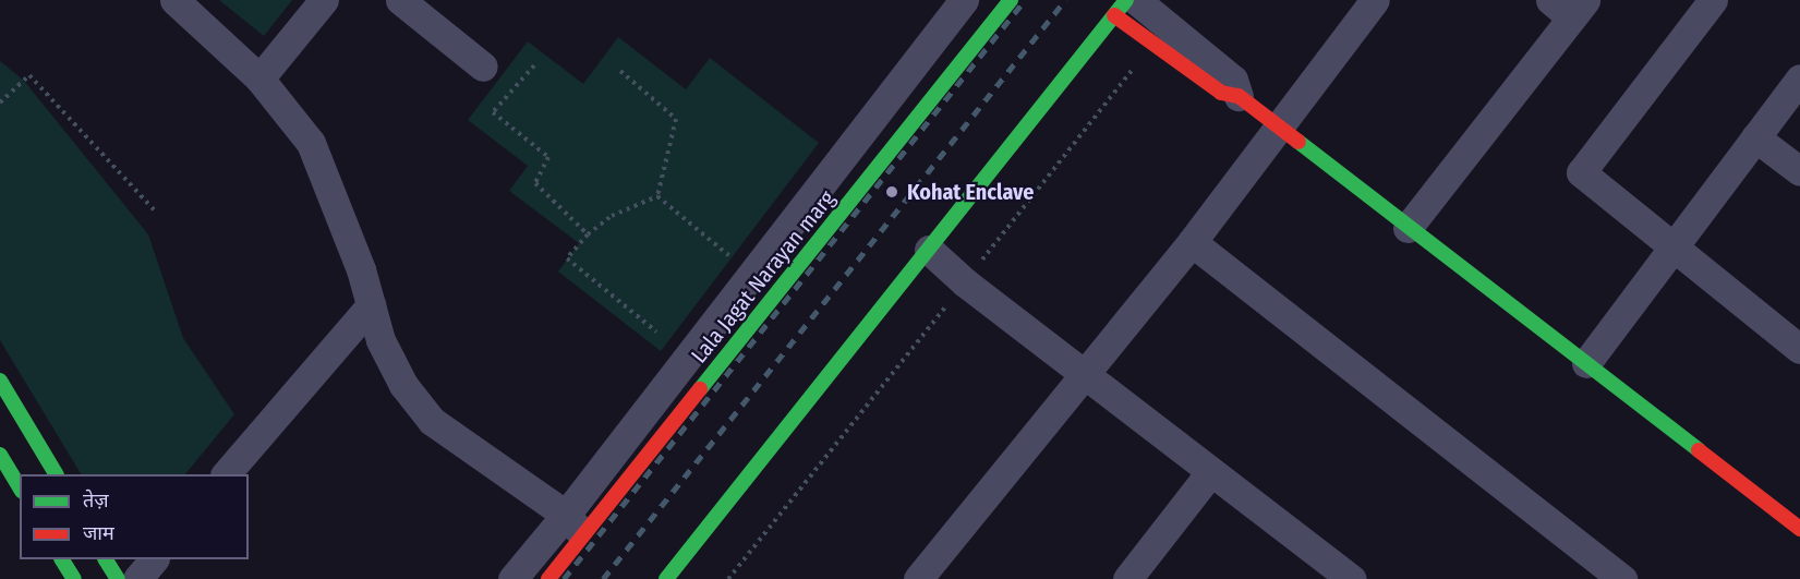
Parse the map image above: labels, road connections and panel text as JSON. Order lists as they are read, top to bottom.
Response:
{
  "streets": {
    "main road": ["Lala Jagat Narayan marg"]
  },
  "places": ["Kohat Enclave"],
  "legend": ["तेज़", "जाम"]
}
